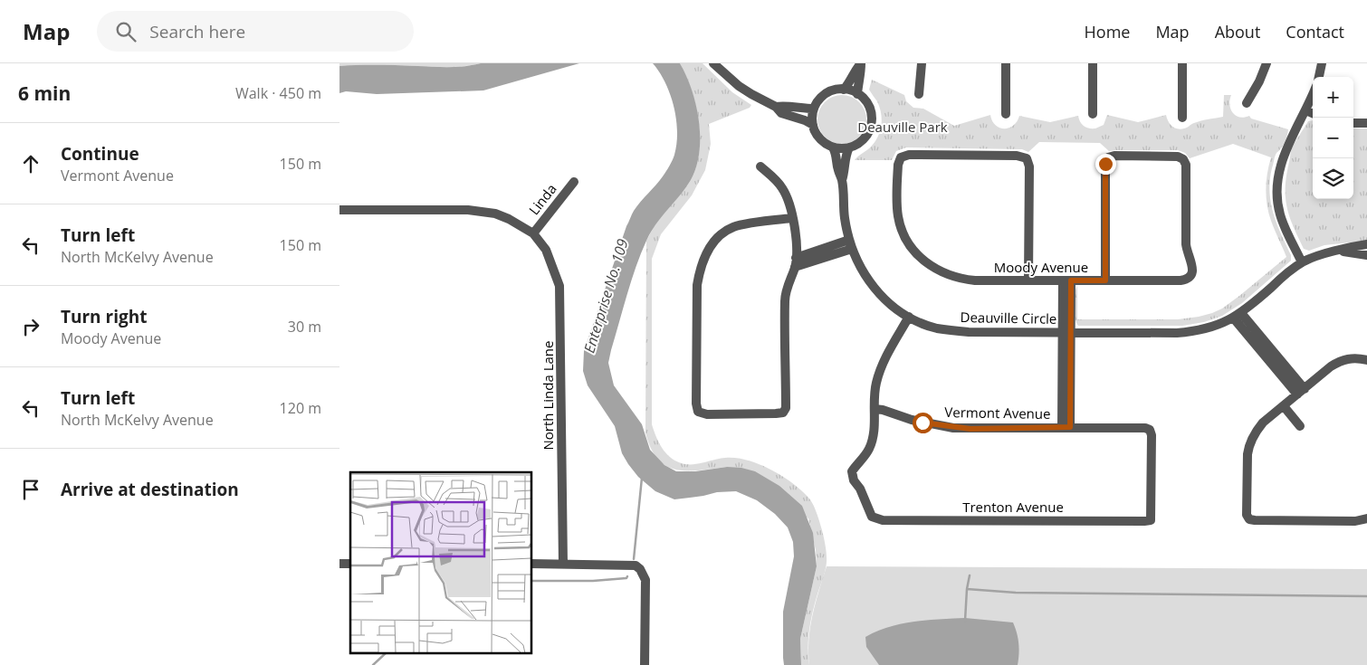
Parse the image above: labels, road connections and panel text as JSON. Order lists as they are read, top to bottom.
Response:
{
  "streets": {
    "street": [
      "Linda",
      "Moody Avenue",
      "Deauville Circle",
      "North Linda Lane",
      "Vermont Avenue",
      "Trenton Avenue"
    ]
  },
  "crossings": [
    ["Linda", "North Linda Lane"],
    ["Vermont Avenue", "Trenton Avenue"]
  ],
  "water": ["Enterprise No. 109"],
  "parks": ["Deauville Park"],
  "page": {
    "header": "Map",
    "search": "Search here",
    "nav": [
      "Home",
      "Map",
      "About",
      "Contact"
    ],
    "heading": ["6 min", "Walk · 450 m"],
    "map_buttons": ["+", "−"],
    "list": [
      ["Continue", "Vermont Avenue", "150 m"],
      ["Turn left", "North McKelvy Avenue", "150 m"],
      ["Turn right", "Moody Avenue", "30 m"],
      ["Turn left", "North McKelvy Avenue", "120 m"],
      "Arrive at destination"
    ]
  }
}
